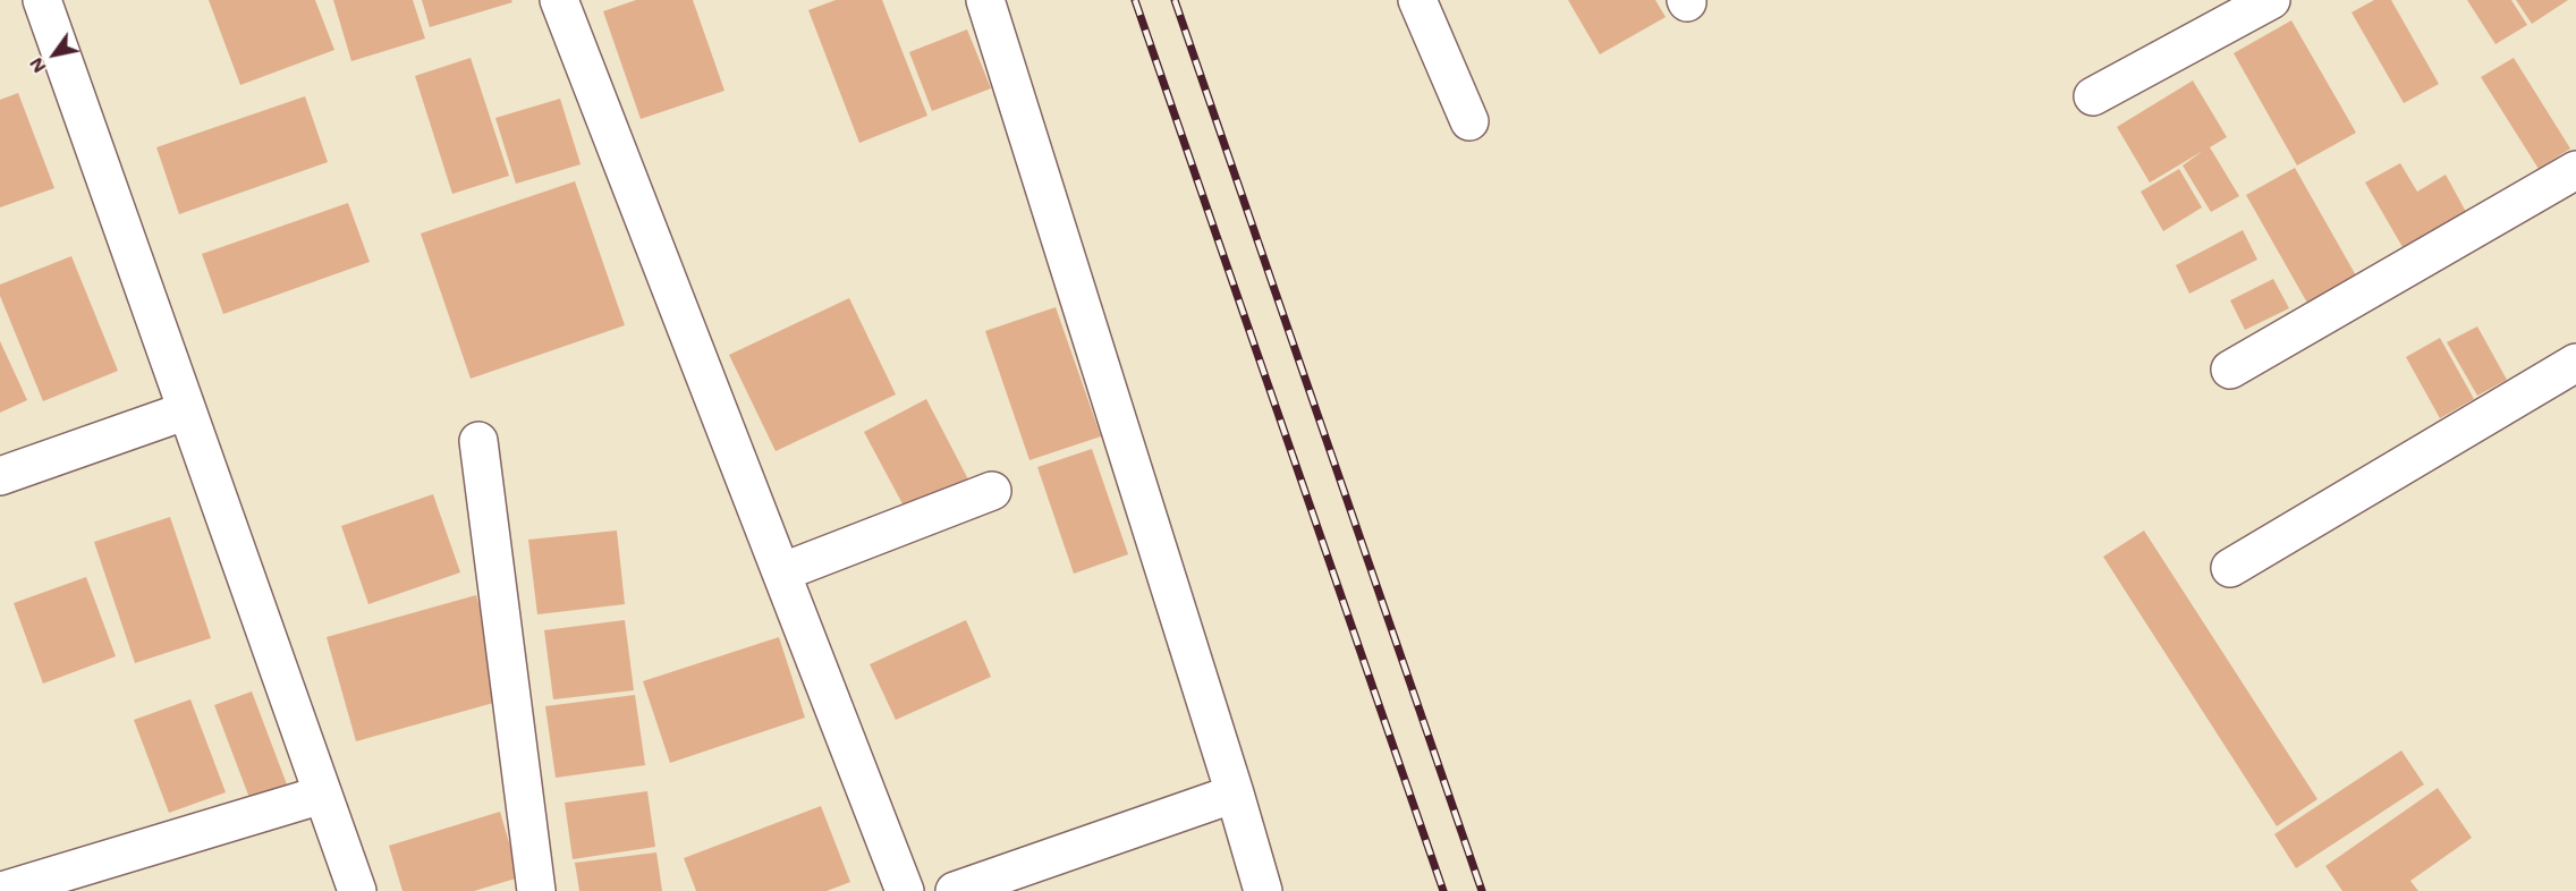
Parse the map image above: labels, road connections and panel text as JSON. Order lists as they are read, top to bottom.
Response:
{
  "north": "bottom left"
}
